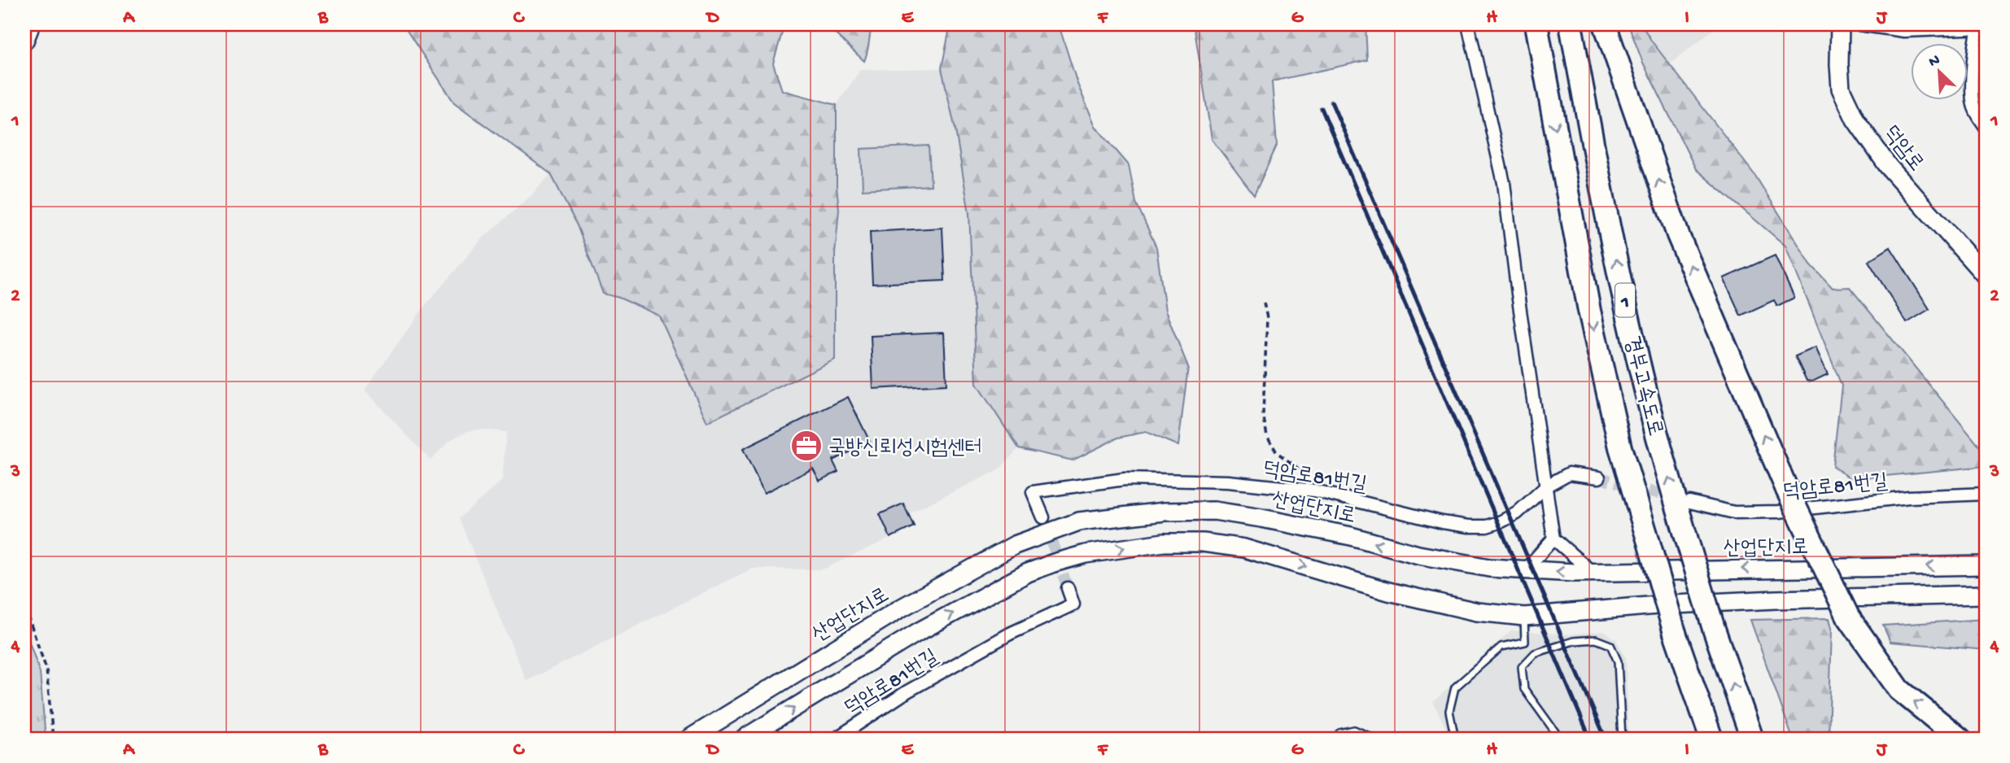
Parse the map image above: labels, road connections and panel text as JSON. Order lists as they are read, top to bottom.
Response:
{
  "streets": {
    "highway": ["1", "경부고속도로"],
    "main road": ["덕암로", "산업단지로"],
    "street": ["덕암로81번길"]
  },
  "places": {
    "office": ["국방신뢰성시험센터"]
  },
  "north": "top left",
  "grid": {
    "columns": [
      "A",
      "B",
      "C",
      "D",
      "E",
      "F",
      "G",
      "H",
      "I",
      "J"
    ],
    "rows": [
      "1",
      "2",
      "3",
      "4"
    ]
  }
}
